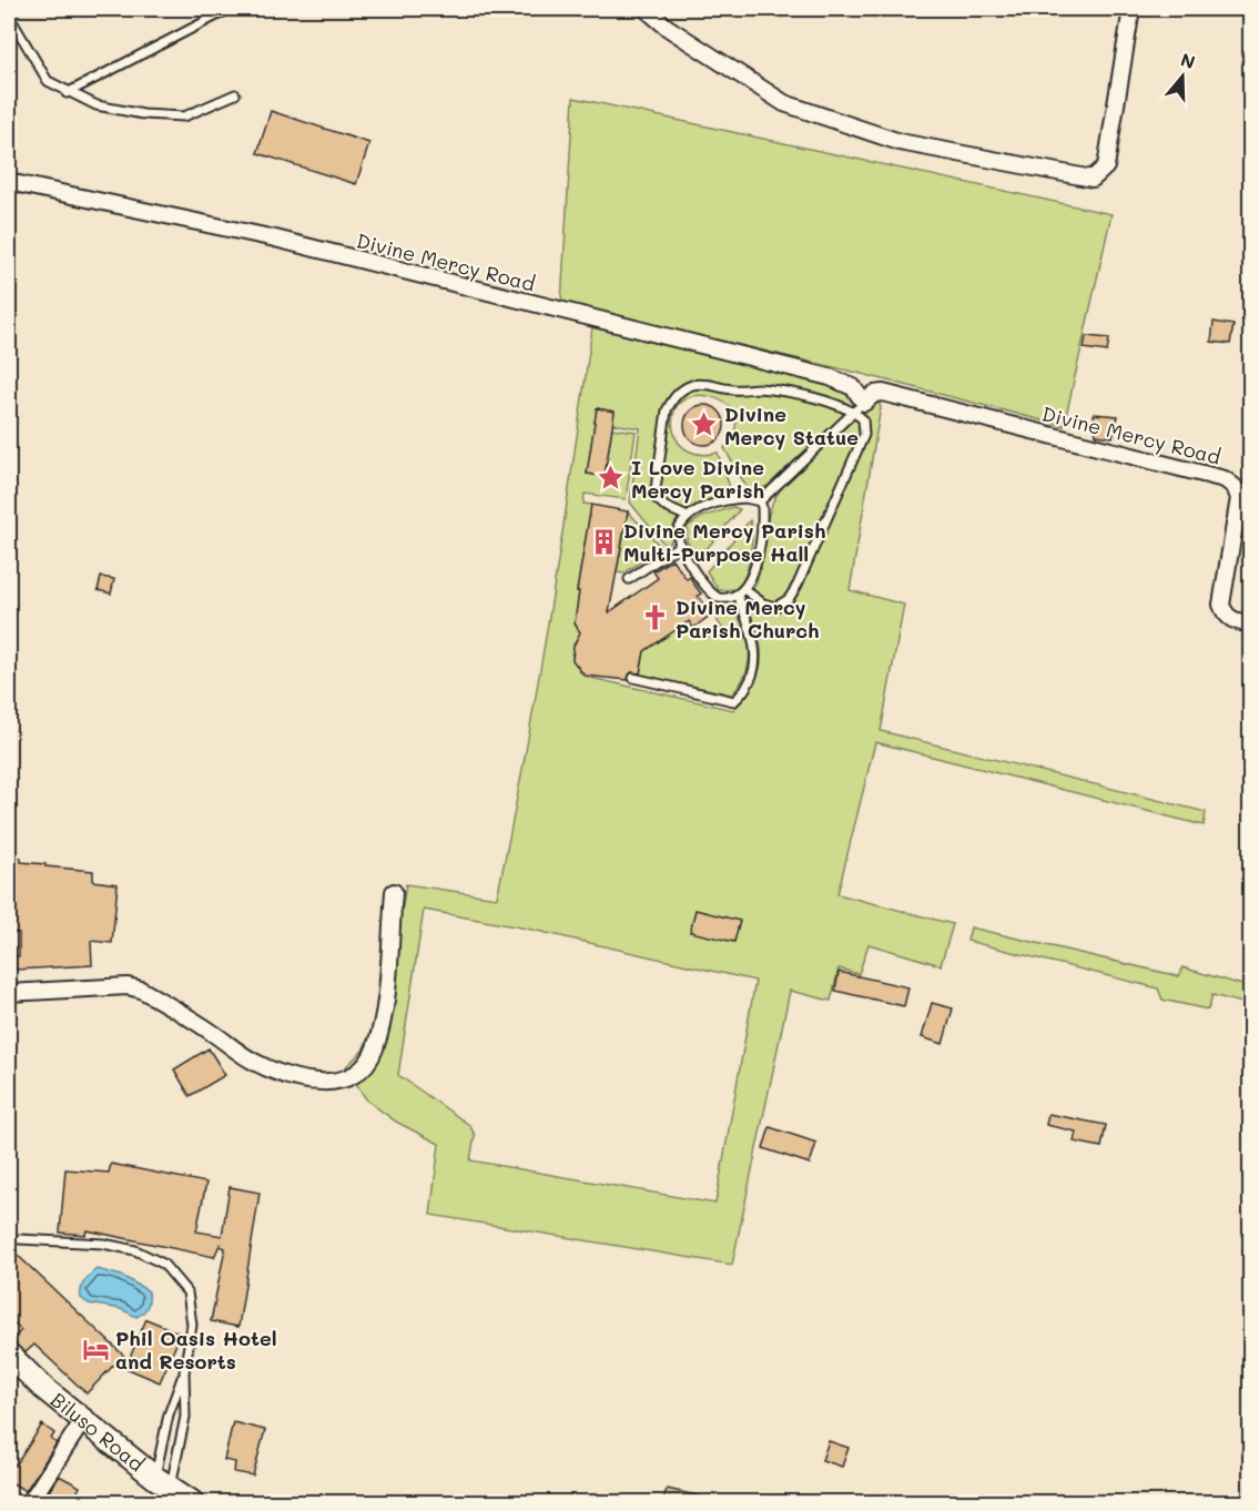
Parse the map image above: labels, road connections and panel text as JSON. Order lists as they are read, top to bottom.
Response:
{
  "streets": {
    "street": ["Divine Mercy Road", "Biluso Road"]
  },
  "places": {
    "place": ["Divine Mercy Statue", "I Love Divine Mercy Parish"],
    "building": ["Divine Mercy Parish Multi-Purpose Hall"],
    "church": ["Divine Mercy Parish Church"],
    "hotel": ["Phil Oasis Hotel and Resorts"]
  },
  "north": "top"
}
